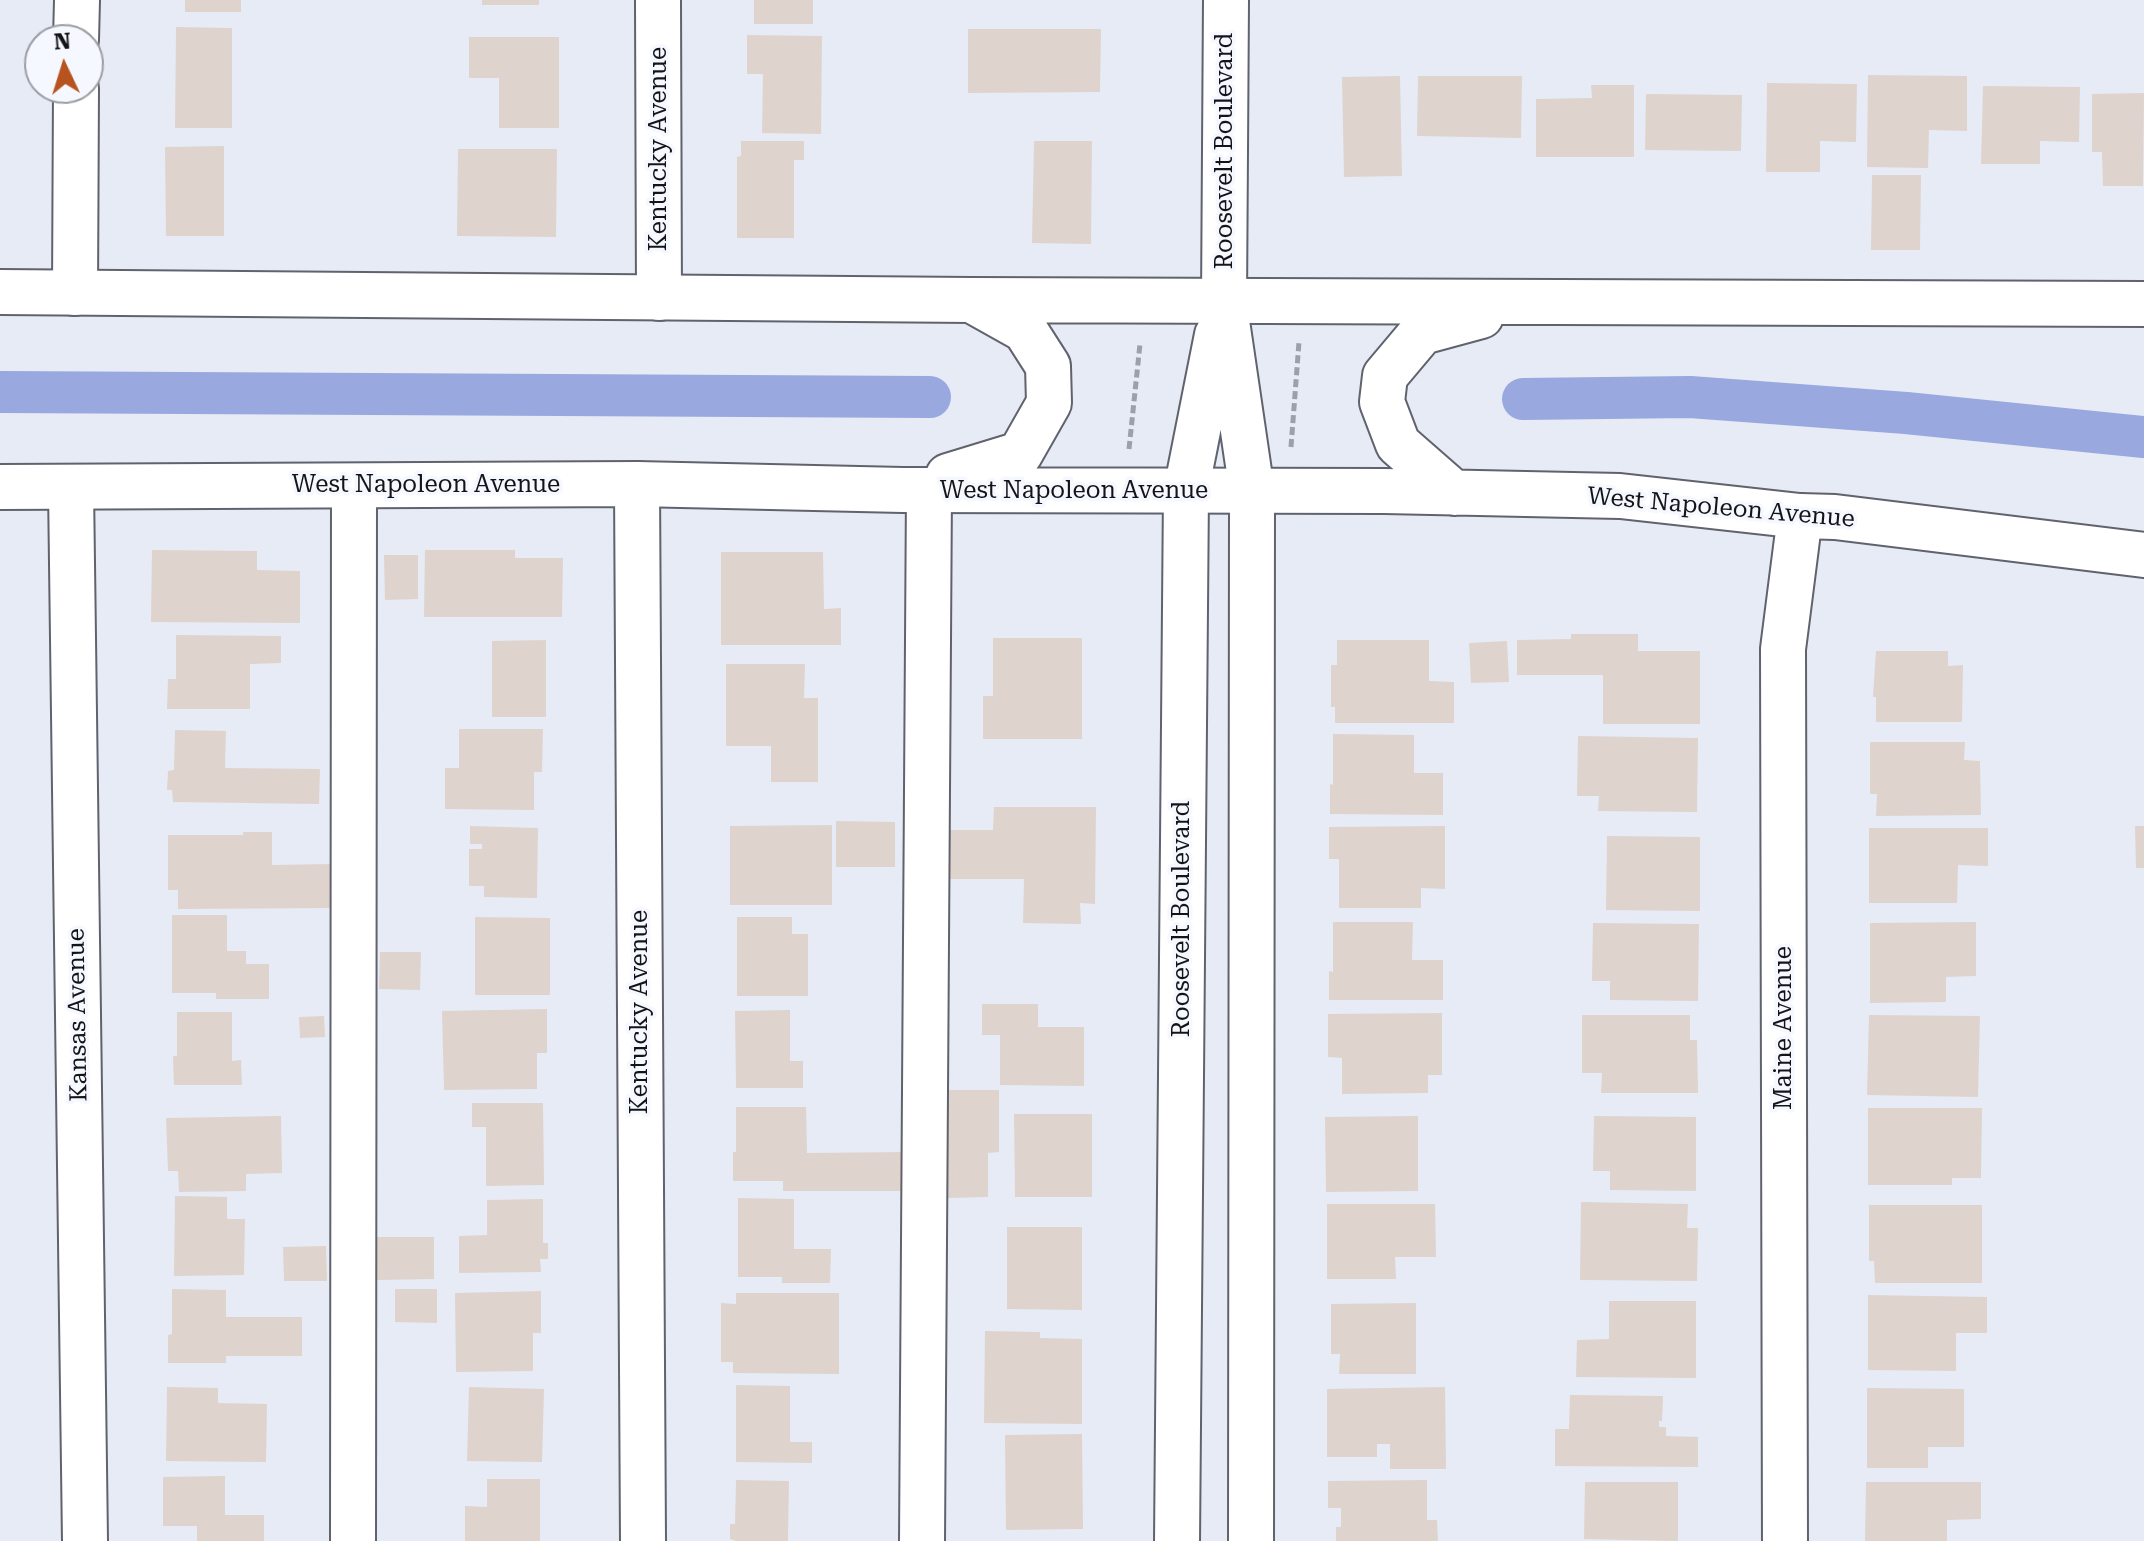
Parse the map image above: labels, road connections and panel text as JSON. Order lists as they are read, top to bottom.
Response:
{
  "streets": {
    "street": [
      "Kentucky Avenue",
      "Roosevelt Boulevard",
      "West Napoleon Avenue",
      "Kansas Avenue",
      "Maine Avenue"
    ]
  },
  "crossings": [
    ["Kentucky Avenue", "West Napoleon Avenue"],
    ["Roosevelt Boulevard", "West Napoleon Avenue"],
    ["West Napoleon Avenue", "Kansas Avenue"],
    ["West Napoleon Avenue", "Maine Avenue"]
  ],
  "north": "top"
}
